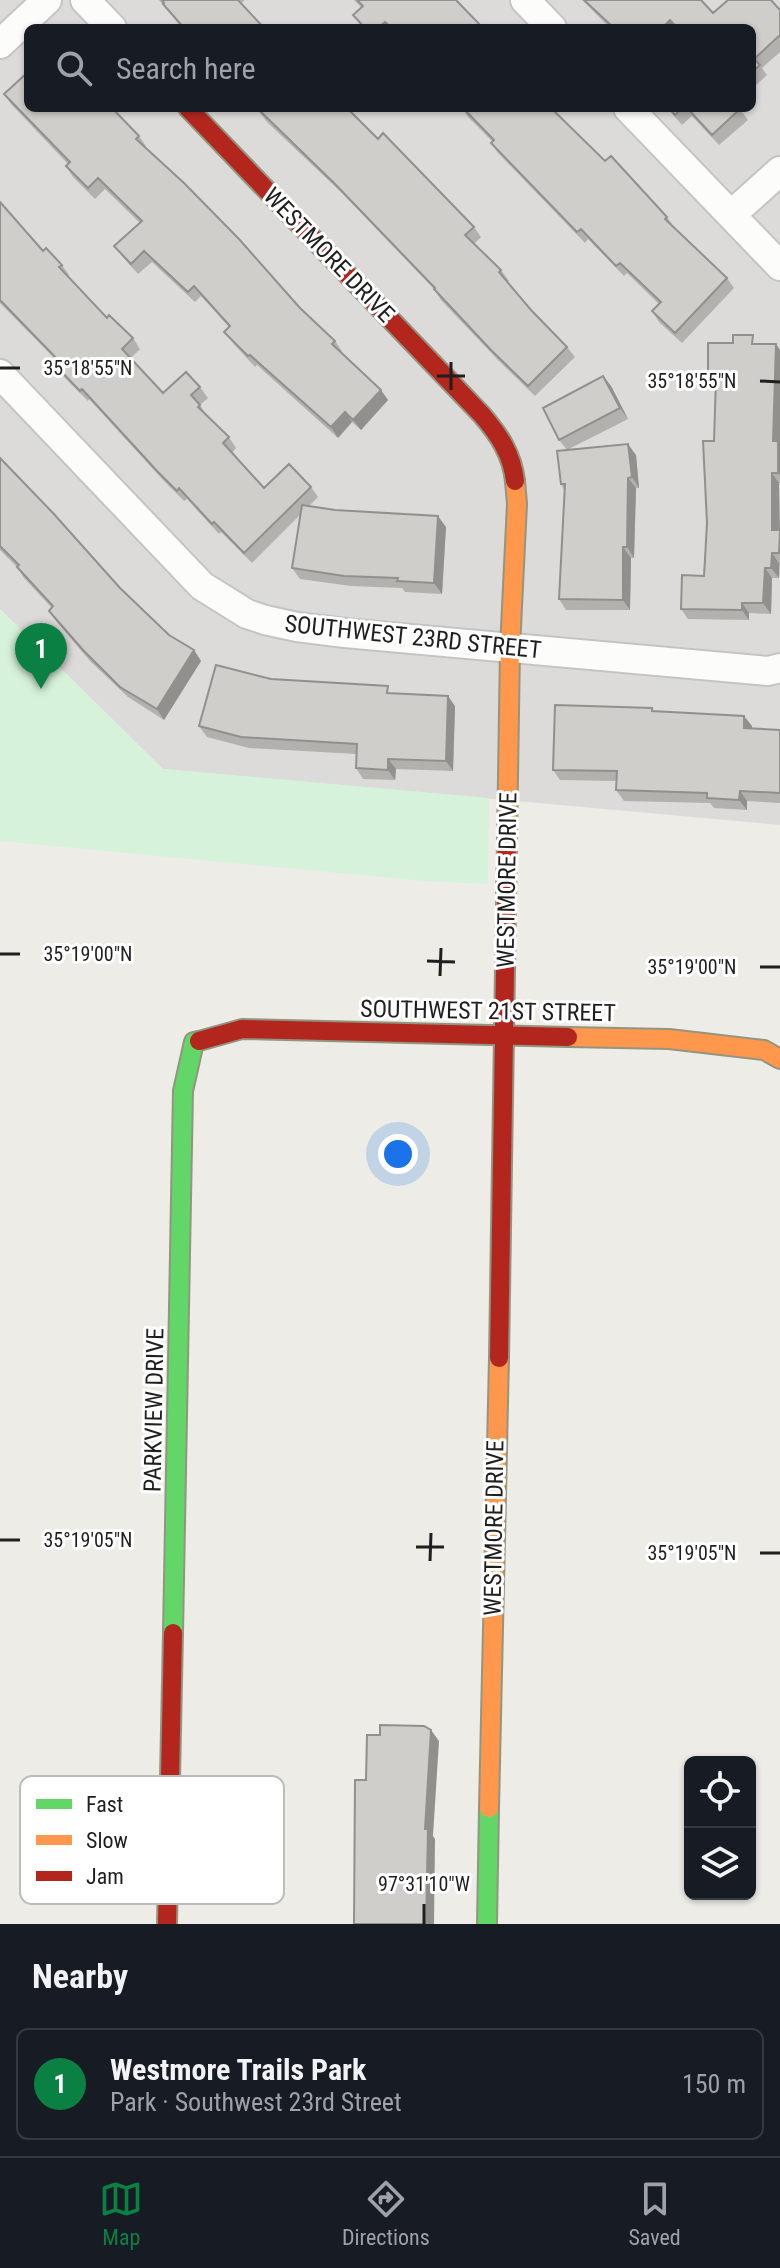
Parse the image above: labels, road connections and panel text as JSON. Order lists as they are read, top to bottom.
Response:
{
  "streets": {
    "street": [
      "WESTMORE DRIVE",
      "SOUTHWEST 23RD STREET",
      "SOUTHWEST 21ST STREET",
      "PARKVIEW DRIVE"
    ]
  },
  "crossings": [
    ["WESTMORE DRIVE", "SOUTHWEST 23RD STREET"],
    ["WESTMORE DRIVE", "SOUTHWEST 21ST STREET"],
    ["SOUTHWEST 21ST STREET", "PARKVIEW DRIVE"]
  ],
  "legend": ["Fast", "Slow", "Jam"],
  "page": {
    "search": "Search here",
    "pins": "1",
    "heading": "Nearby",
    "list": [
      {
        "mark": "1",
        "name": "Westmore Trails Park",
        "note": "Park · Southwest 23rd Street",
        "value": "150 m"
      }
    ],
    "nav": ["Map", "Directions", "Saved"]
  },
  "coordinates": [
    "35°18'55\"N",
    "35°19'00\"N",
    "35°19'05\"N",
    "97°31'10\"W"
  ]
}
